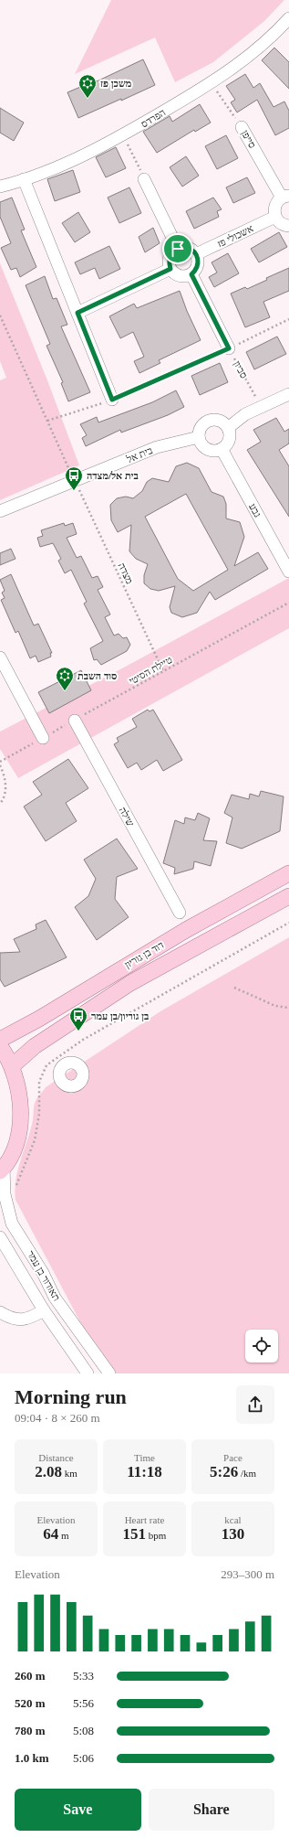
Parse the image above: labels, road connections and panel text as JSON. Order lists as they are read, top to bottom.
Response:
{
  "streets": {
    "main road": ["דוד בן גוריון"],
    "street": [
      "הפרדס",
      "סייפן",
      "אשכולי פז",
      "סביון",
      "בית אל",
      "גבע",
      "שילה",
      "תאודור בן עמר"
    ],
    "path": ["מצדה", "טיילת הסיטי"]
  },
  "crossings": [
    ["הפרדס", "סייפן"],
    ["אשכולי פז", "סביון"],
    ["בית אל", "גבע"],
    ["בית אל", "מצדה"],
    ["מצדה", "טיילת הסיטי"],
    ["טיילת הסיטי", "שילה"]
  ],
  "places": {
    "synagogue": ["משכן פז", "סוד השבת"],
    "bus stop": ["בית אל/מצדה", "בן גוריון/בן עמר"]
  },
  "page": {
    "heading": ["Morning run", "09:04 · 8 × 260 m"],
    "stats": [
      ["Distance", "2.08 km"],
      ["Time", "11:18"],
      ["Pace", "5:26 /km"],
      ["Elevation", "64 m"],
      ["Heart rate", "151 bpm"],
      ["kcal", "130"]
    ],
    "chart": ["Elevation", "293–300 m"],
    "list": [
      {
        "name": "260 m",
        "note": "5:33"
      },
      {
        "name": "520 m",
        "note": "5:56"
      },
      {
        "name": "780 m",
        "note": "5:08"
      },
      {
        "name": "1.0 km",
        "note": "5:06"
      }
    ],
    "buttons": ["Save", "Share"]
  }
}
